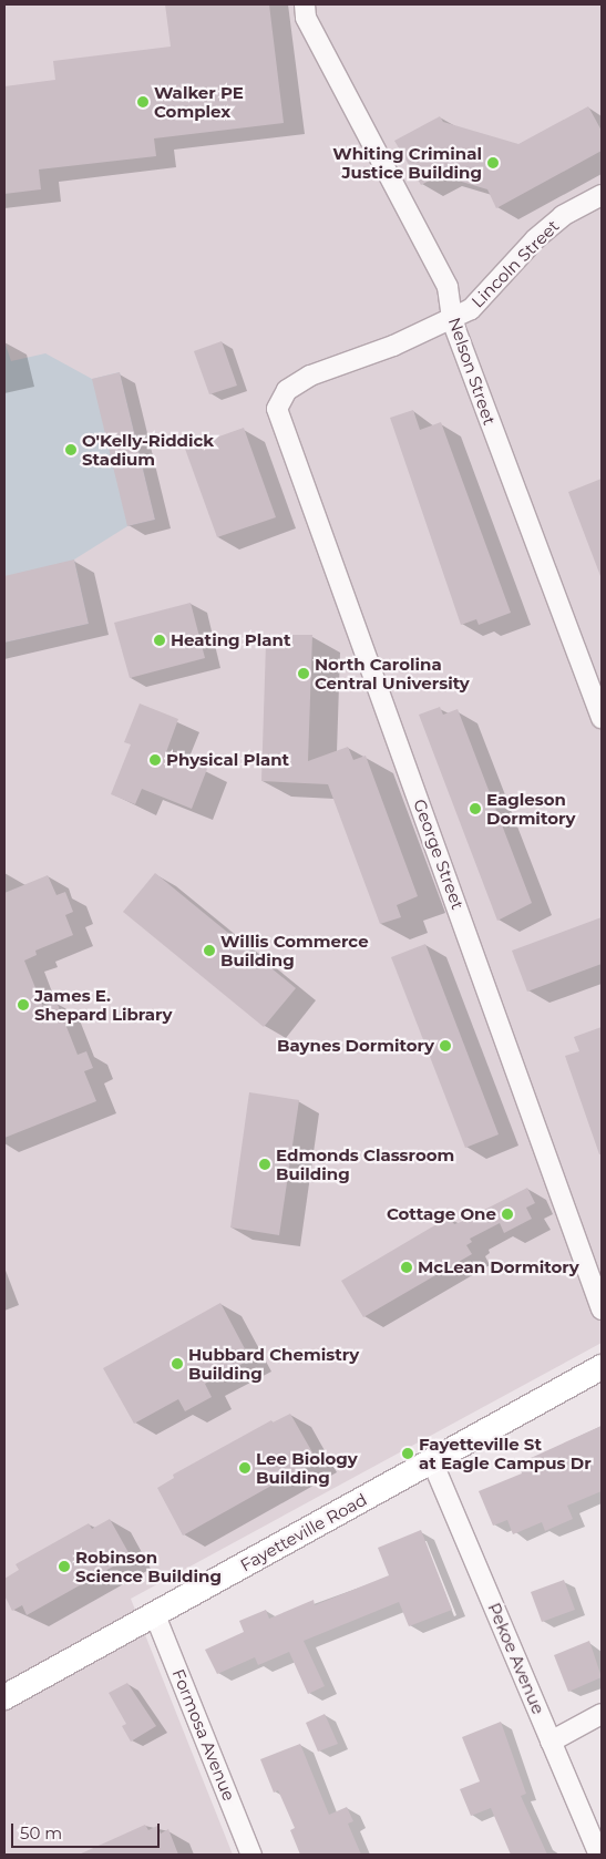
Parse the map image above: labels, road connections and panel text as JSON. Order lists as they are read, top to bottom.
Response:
{
  "streets": {
    "main road": ["Fayetteville Road"],
    "street": [
      "Lincoln Street",
      "Nelson Street",
      "George Street",
      "Pekoe Avenue",
      "Formosa Avenue"
    ]
  },
  "crossings": [
    ["Lincoln Street", "Nelson Street"],
    ["Lincoln Street", "George Street"],
    ["Fayetteville Road", "Pekoe Avenue"],
    ["Fayetteville Road", "Formosa Avenue"]
  ],
  "places": [
    "Walker PE Complex",
    "Whiting Criminal Justice Building",
    "O'Kelly-Riddick Stadium",
    "Heating Plant",
    "North Carolina Central University",
    "Physical Plant",
    "Eagleson Dormitory",
    "Willis Commerce Building",
    "James E. Shepard Library",
    "Baynes Dormitory",
    "Edmonds Classroom Building",
    "Cottage One",
    "McLean Dormitory",
    "Hubbard Chemistry Building",
    "Fayetteville St at Eagle Campus Dr",
    "Lee Biology Building",
    "Robinson Science Building"
  ],
  "scale_bar": "50 m"
}
